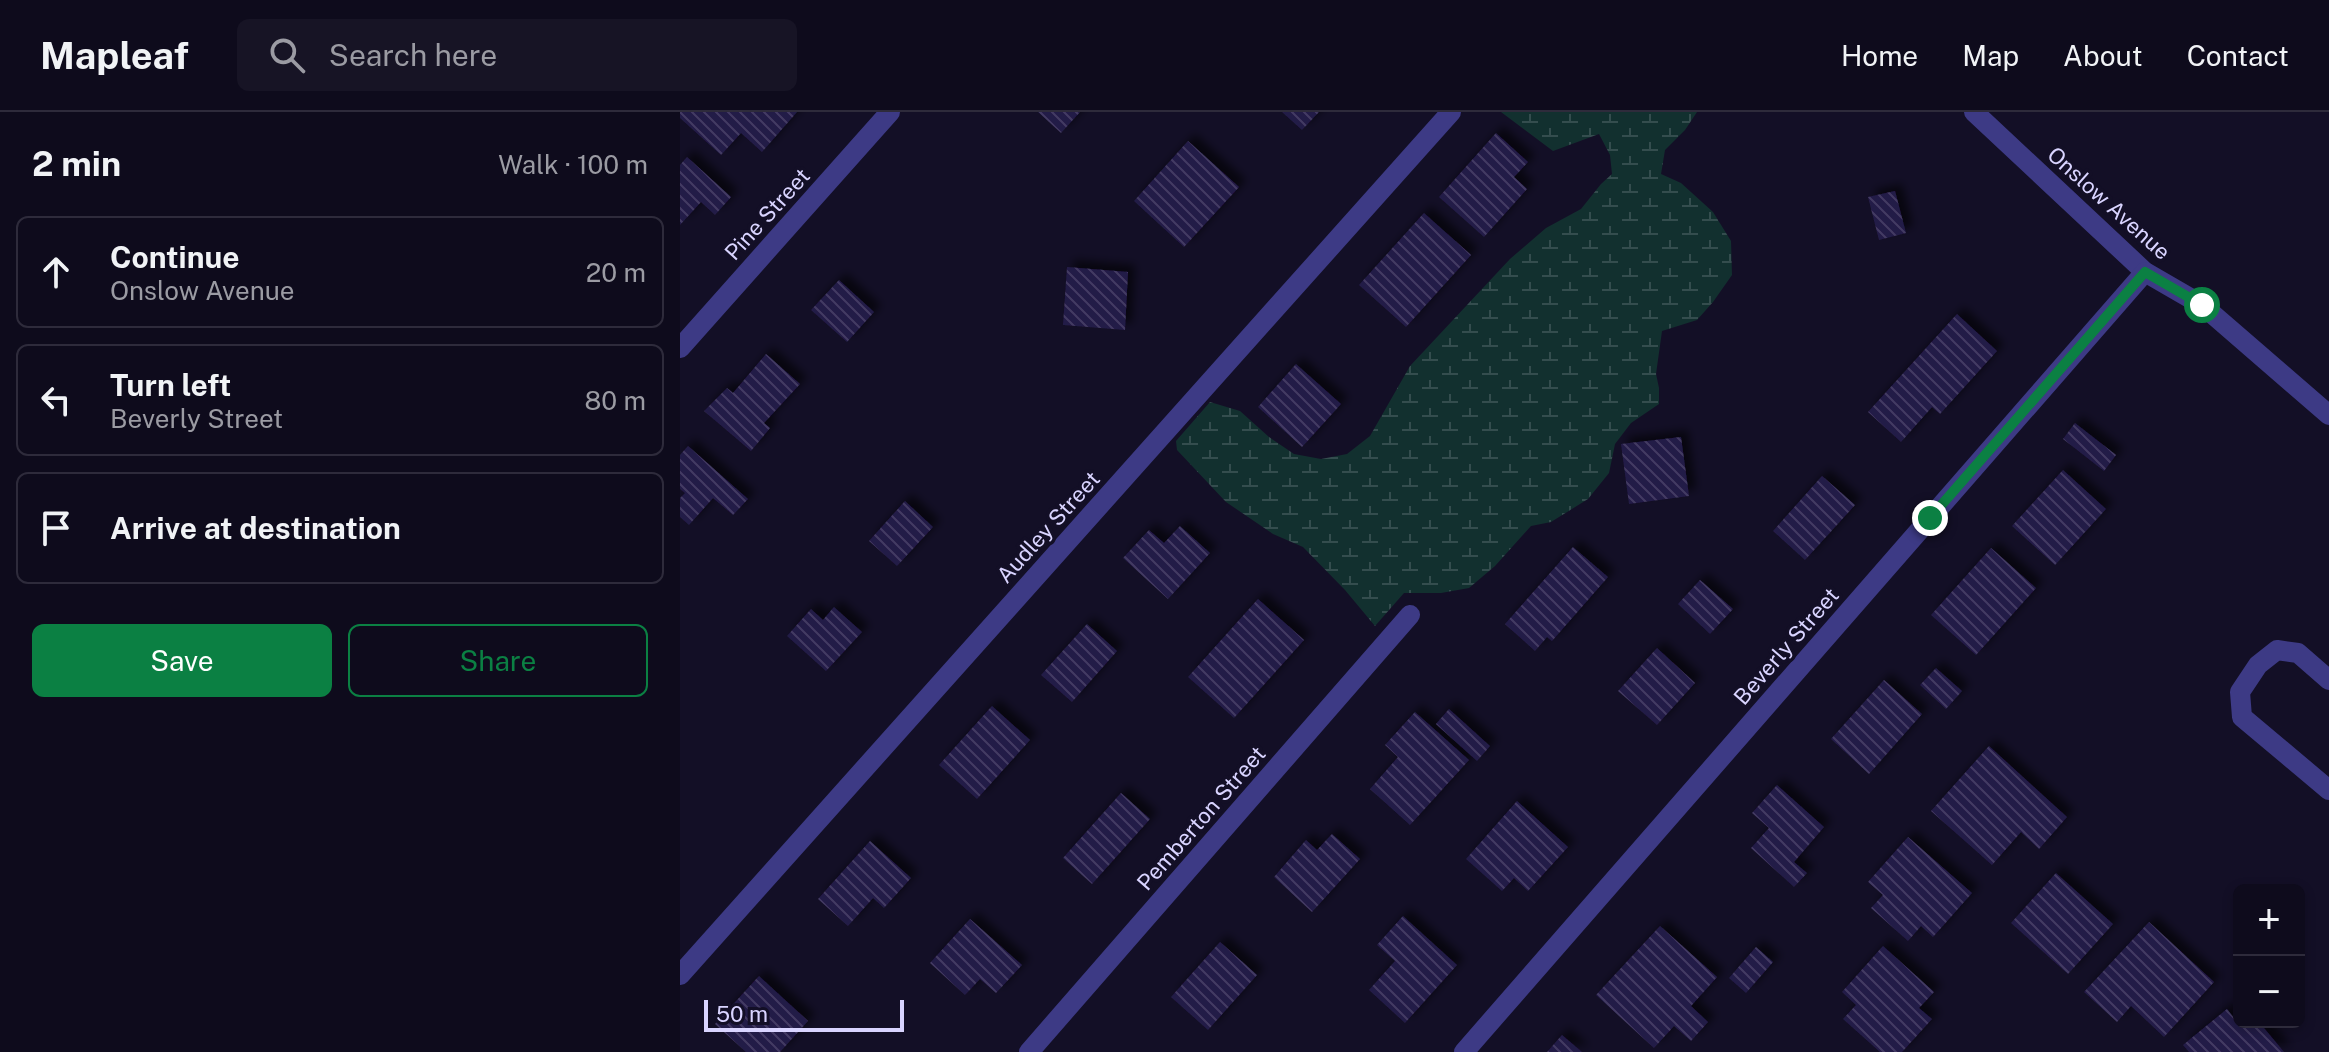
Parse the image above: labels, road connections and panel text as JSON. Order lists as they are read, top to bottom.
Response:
{
  "streets": {
    "street": [
      "Onslow Avenue",
      "Pine Street",
      "Audley Street",
      "Beverly Street",
      "Pemberton Street"
    ]
  },
  "crossings": [
    ["Onslow Avenue", "Beverly Street"]
  ],
  "scale_bar": "50 m",
  "page": {
    "header": "Mapleaf",
    "search": "Search here",
    "nav": [
      "Home",
      "Map",
      "About",
      "Contact"
    ],
    "heading": ["2 min", "Walk · 100 m"],
    "list": [
      ["Continue", "Onslow Avenue", "20 m"],
      ["Turn left", "Beverly Street", "80 m"],
      "Arrive at destination"
    ],
    "buttons": ["Save", "Share"],
    "map_buttons": ["+", "−"],
    "scale": "50 m"
  }
}
